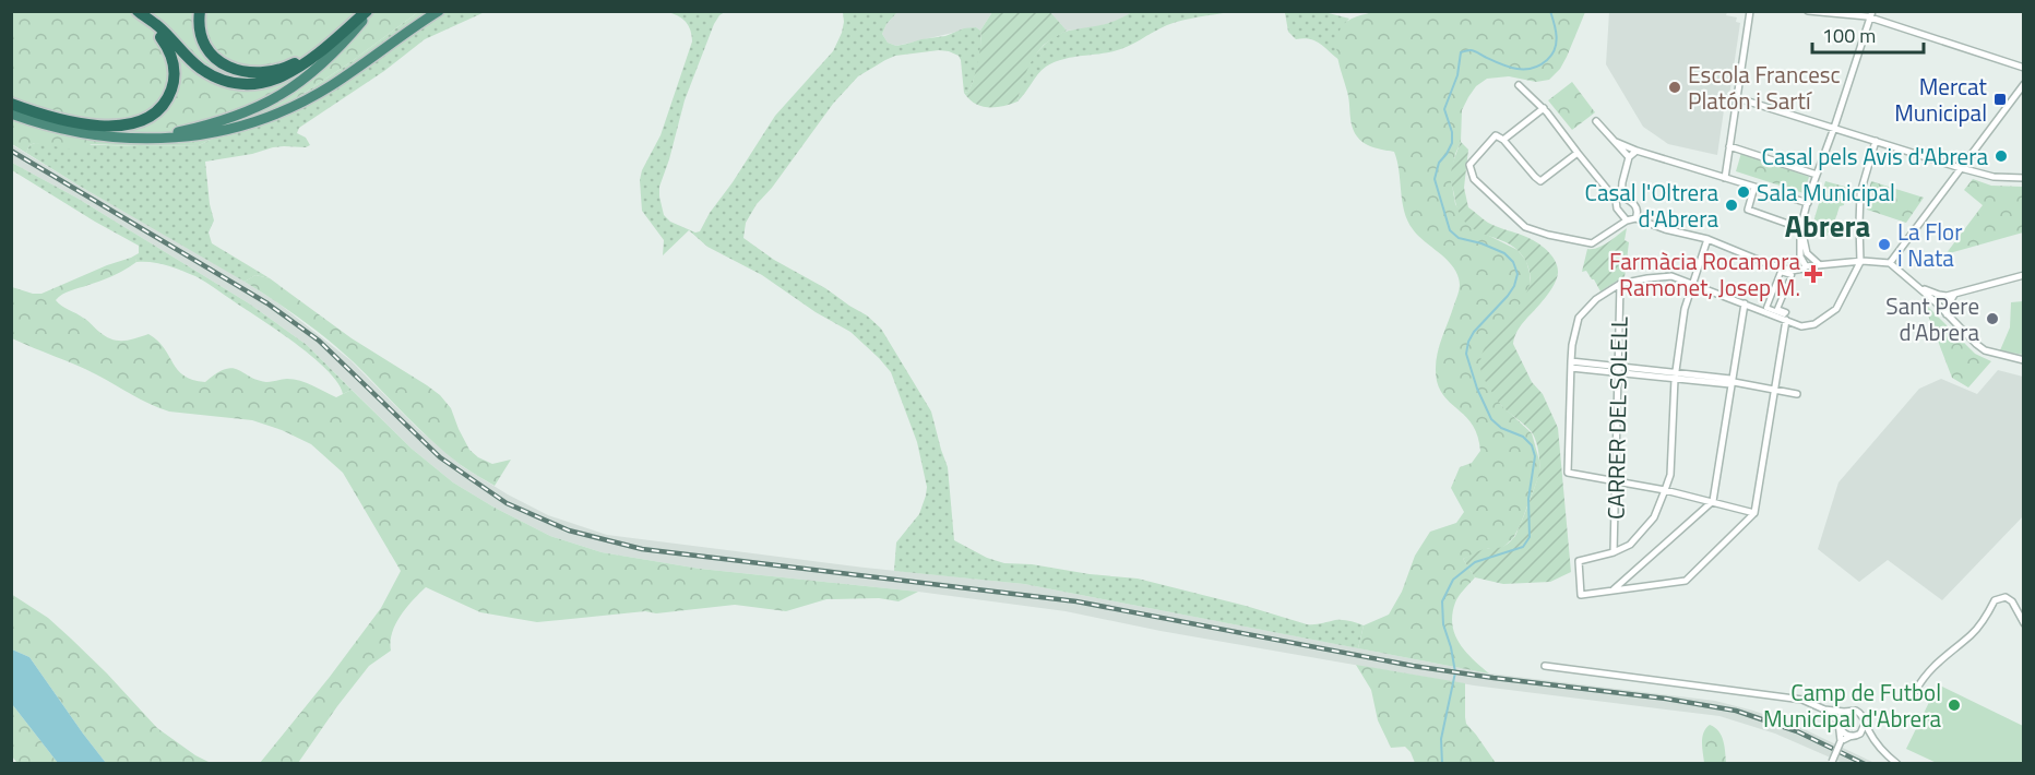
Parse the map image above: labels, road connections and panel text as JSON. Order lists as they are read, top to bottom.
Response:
{
  "streets": {
    "street": ["CARRER DEL SOLELL"]
  },
  "districts": ["Abrera"],
  "places": {
    "other": [
      "Escola Francesc Platón i Sartí",
      "Casal pels Avis d'Abrera",
      "Sala Municipal",
      "Casal l'Oltrera d'Abrera",
      "La Flor i Nata",
      "Sant Pere d'Abrera",
      "Camp de Futbol Municipal d'Abrera"
    ],
    "transit": ["Mercat Municipal"],
    "health": ["Farmàcia Rocamora Ramonet, Josep M."]
  },
  "scale_bar": "100 m"
}
